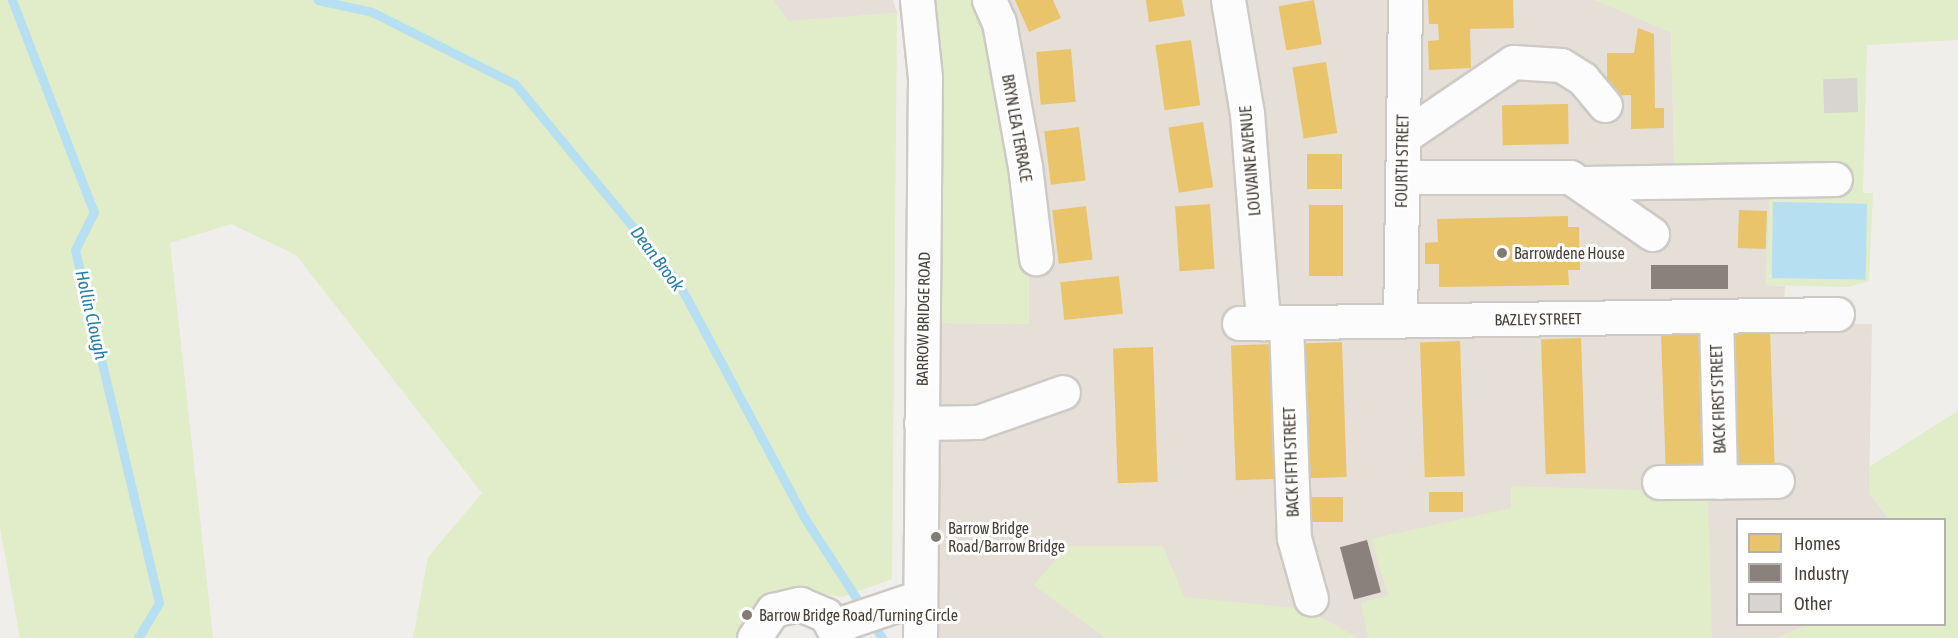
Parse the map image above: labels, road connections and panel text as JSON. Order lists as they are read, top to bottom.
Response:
{
  "streets": {
    "street": [
      "BRYN LEA TERRACE",
      "LOUVAINE AVENUE",
      "FOURTH STREET",
      "BARROW BRIDGE ROAD",
      "BAZLEY STREET",
      "BACK FIRST STREET",
      "BACK FIFTH STREET"
    ]
  },
  "crossings": [
    ["LOUVAINE AVENUE", "BAZLEY STREET"],
    ["LOUVAINE AVENUE", "BACK FIFTH STREET"],
    ["FOURTH STREET", "BAZLEY STREET"],
    ["BAZLEY STREET", "BACK FIRST STREET"],
    ["BAZLEY STREET", "BACK FIFTH STREET"]
  ],
  "water": ["Dean Brook", "Hollin Clough"],
  "places": ["Barrowdene House", "Barrow Bridge Road/Barrow Bridge", "Barrow Bridge Road/Turning Circle"],
  "legend": ["Homes", "Industry", "Other"]
}
